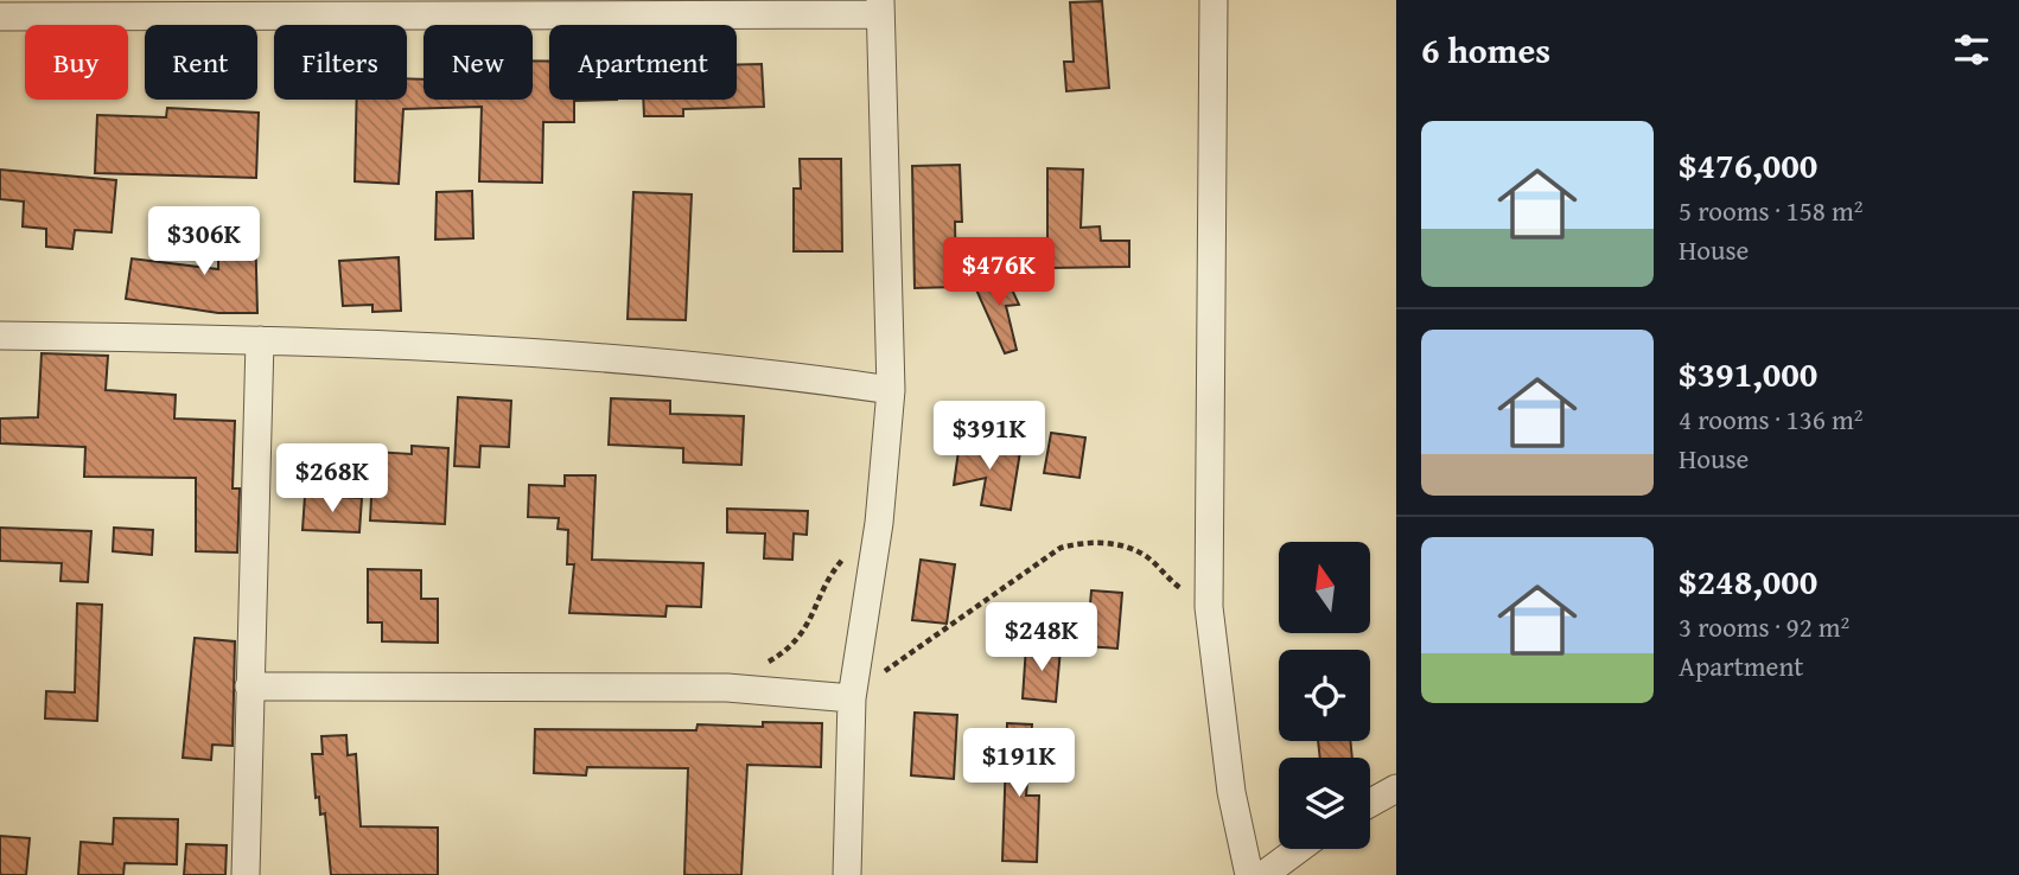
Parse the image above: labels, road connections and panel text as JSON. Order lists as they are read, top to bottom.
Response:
{
  "north": "top",
  "page": {
    "heading": "6 homes",
    "chip": [
      "Buy",
      "Rent",
      "Filters",
      "New",
      "Apartment"
    ],
    "list": [
      {
        "name": "$476,000",
        "note": "5 rooms · 158 m² · House"
      },
      {
        "name": "$391,000",
        "note": "4 rooms · 136 m² · House"
      },
      {
        "name": "$248,000",
        "note": "3 rooms · 92 m² · Apartment"
      }
    ],
    "price": [
      "$306K",
      "$476K",
      "$391K",
      "$268K",
      "$248K",
      "$191K"
    ]
  }
}
